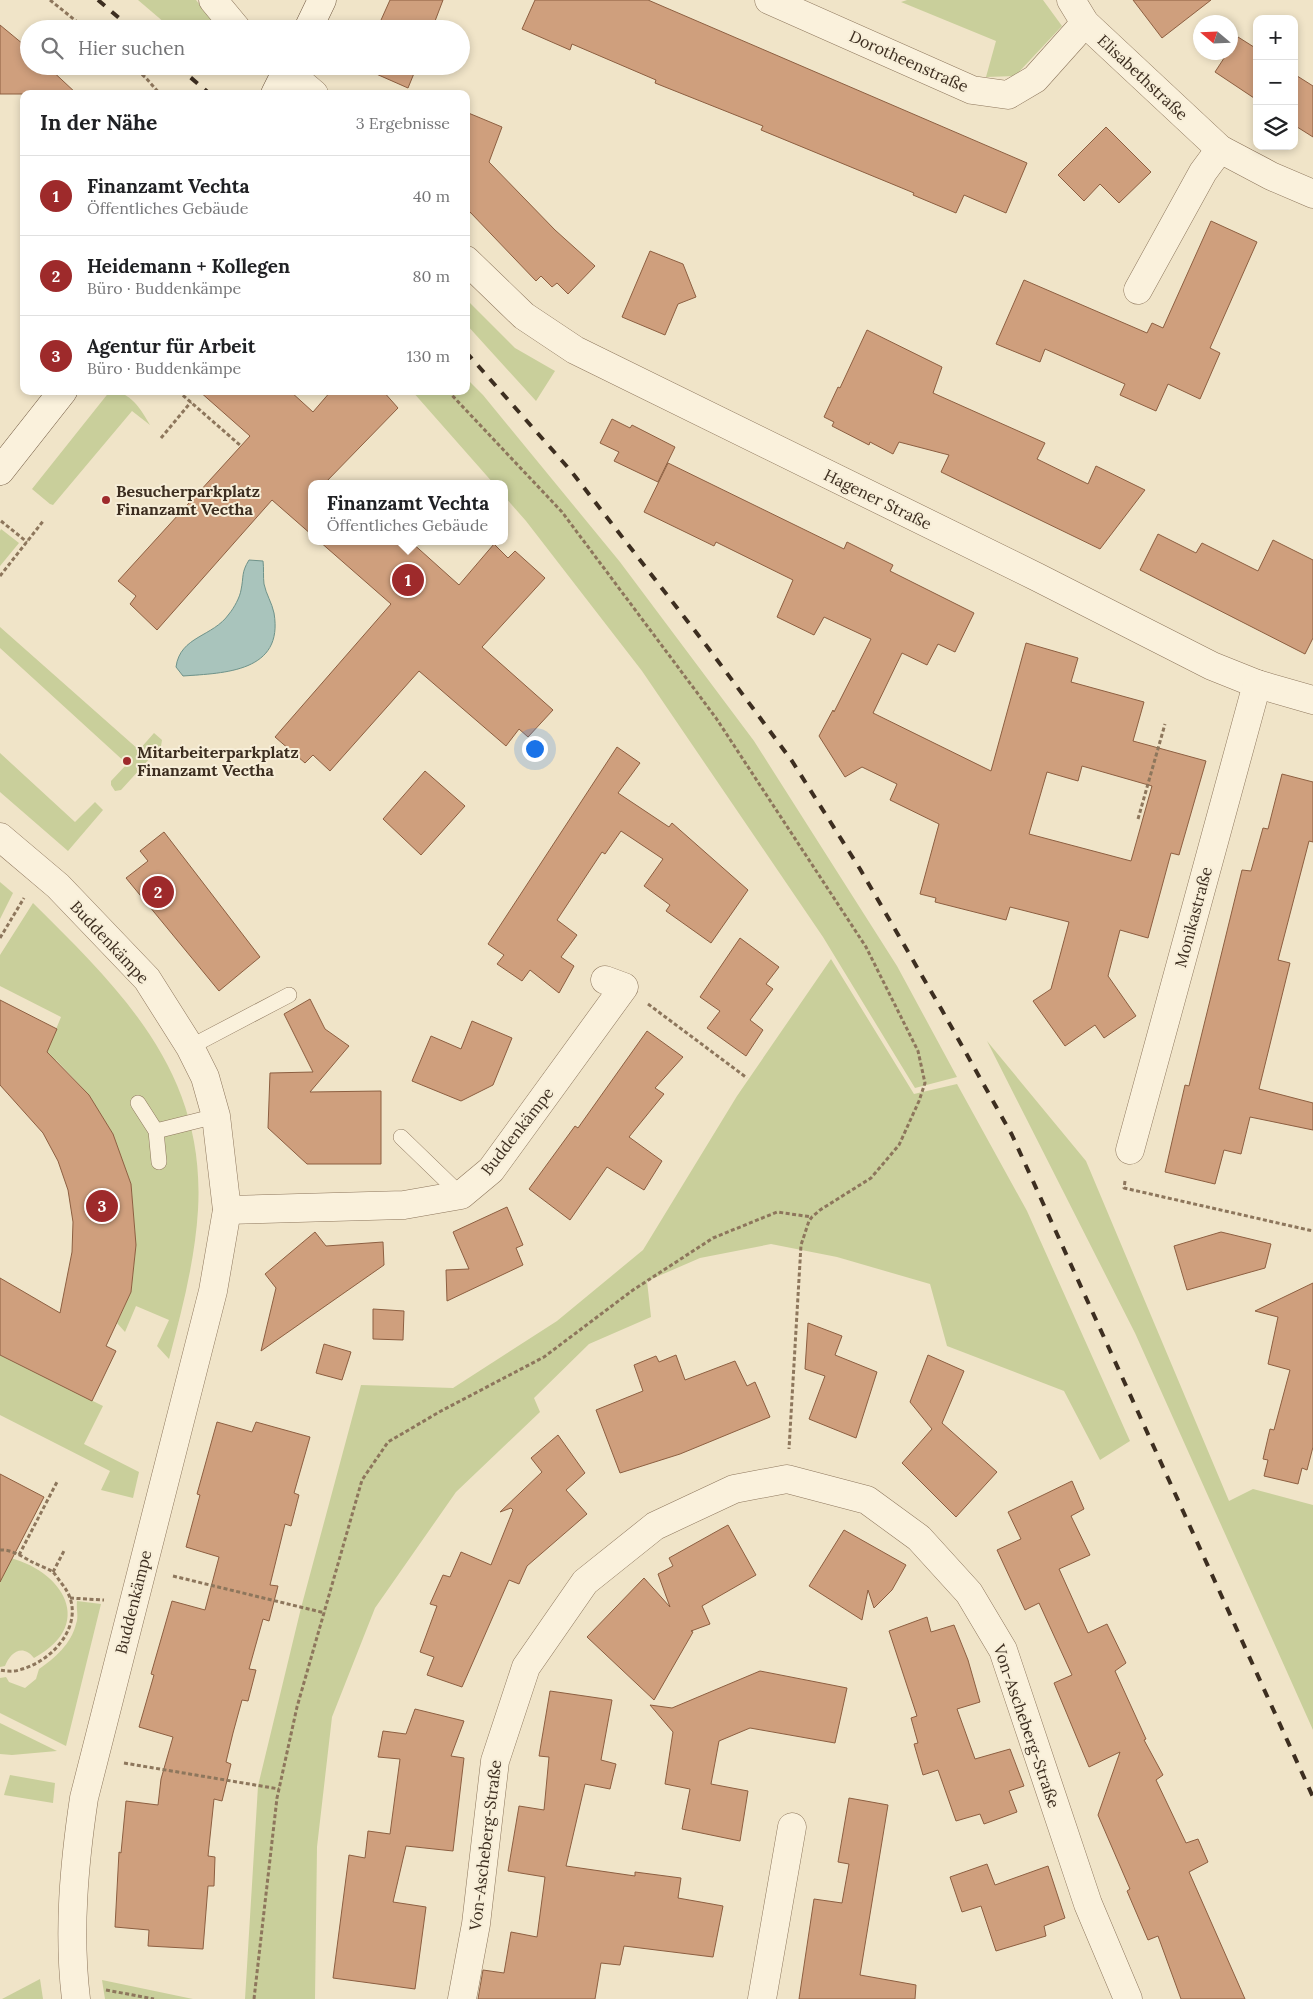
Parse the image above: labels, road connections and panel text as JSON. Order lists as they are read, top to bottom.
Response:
{
  "streets": {
    "street": [
      "Dorotheenstraße",
      "Elisabethstraße",
      "Hagener Straße",
      "Monikastraße",
      "Buddenkämpe",
      "Von-Ascheberg-Straße"
    ]
  },
  "crossings": [
    ["Dorotheenstraße", "Elisabethstraße"],
    ["Hagener Straße", "Monikastraße"]
  ],
  "places": ["Besucherparkplatz Finanzamt Vectha", "Mitarbeiterparkplatz Finanzamt Vectha"],
  "north": "left",
  "page": {
    "map_buttons": ["+", "−"],
    "search": "Hier suchen",
    "heading": ["In der Nähe", "3 Ergebnisse"],
    "list": [
      {
        "mark": "1",
        "name": "Finanzamt Vechta",
        "note": "Öffentliches Gebäude",
        "value": "40 m"
      },
      {
        "mark": "2",
        "name": "Heidemann + Kollegen",
        "note": "Büro · Buddenkämpe",
        "value": "80 m"
      },
      {
        "mark": "3",
        "name": "Agentur für Arbeit",
        "note": "Büro · Buddenkämpe",
        "value": "130 m"
      }
    ],
    "popup": ["Finanzamt Vechta", "Öffentliches Gebäude"],
    "pins": ["1", "2", "3"]
  }
}
